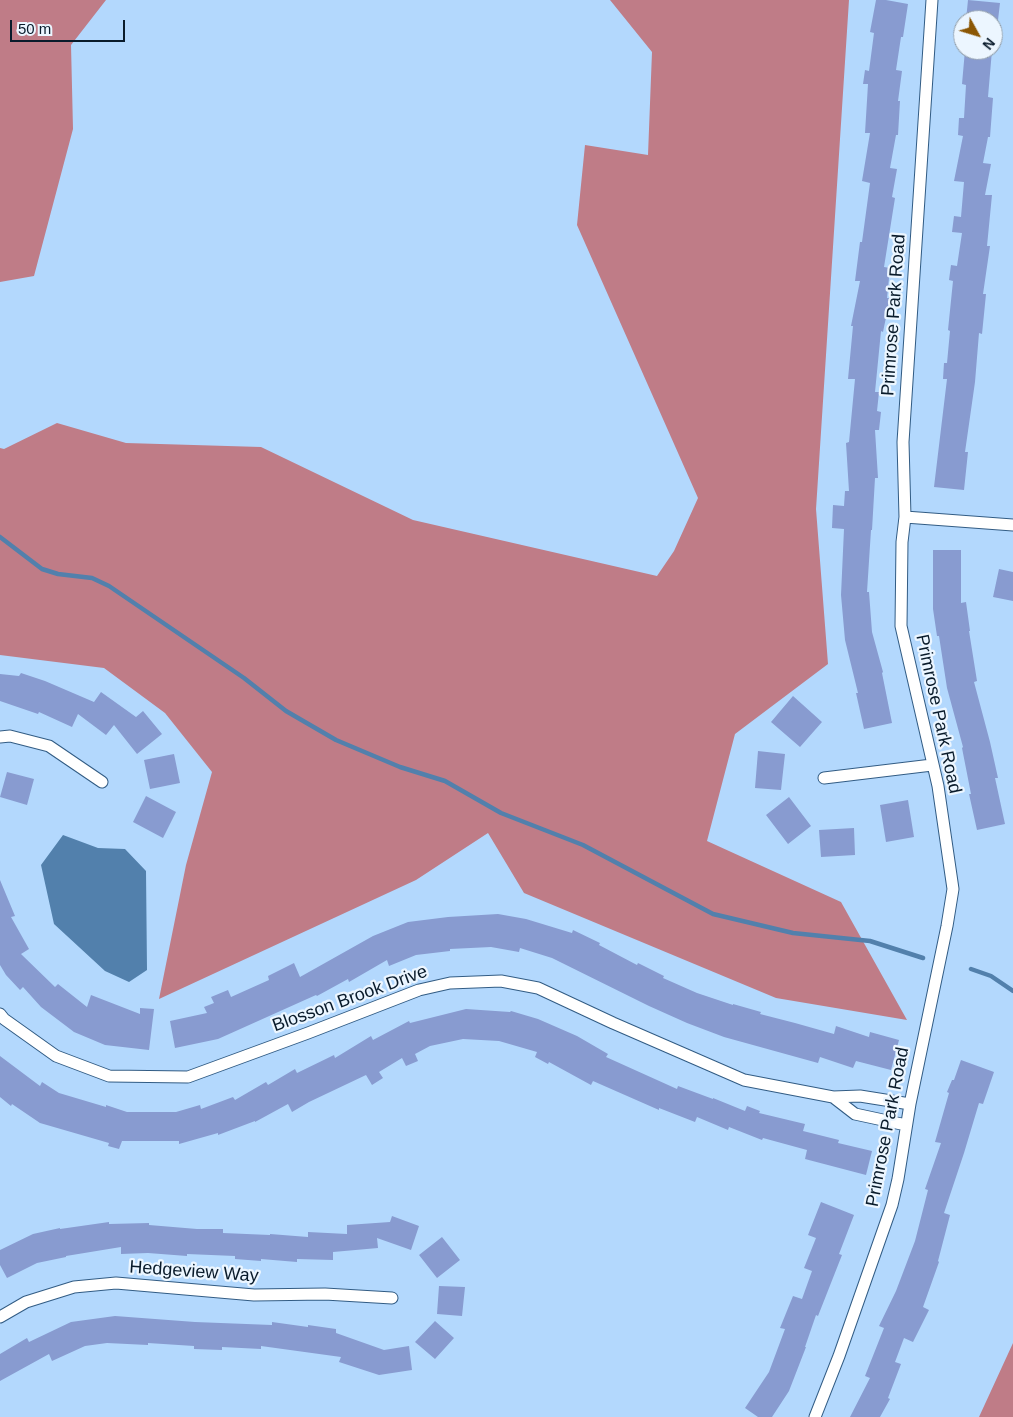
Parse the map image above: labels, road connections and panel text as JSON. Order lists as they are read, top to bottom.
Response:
{
  "streets": {
    "street": ["Primrose Park Road", "Blosson Brook Drive", "Hedgeview Way"]
  },
  "crossings": [
    ["Primrose Park Road", "Blosson Brook Drive"]
  ],
  "scale_bar": "50 m",
  "north": "bottom right"
}
